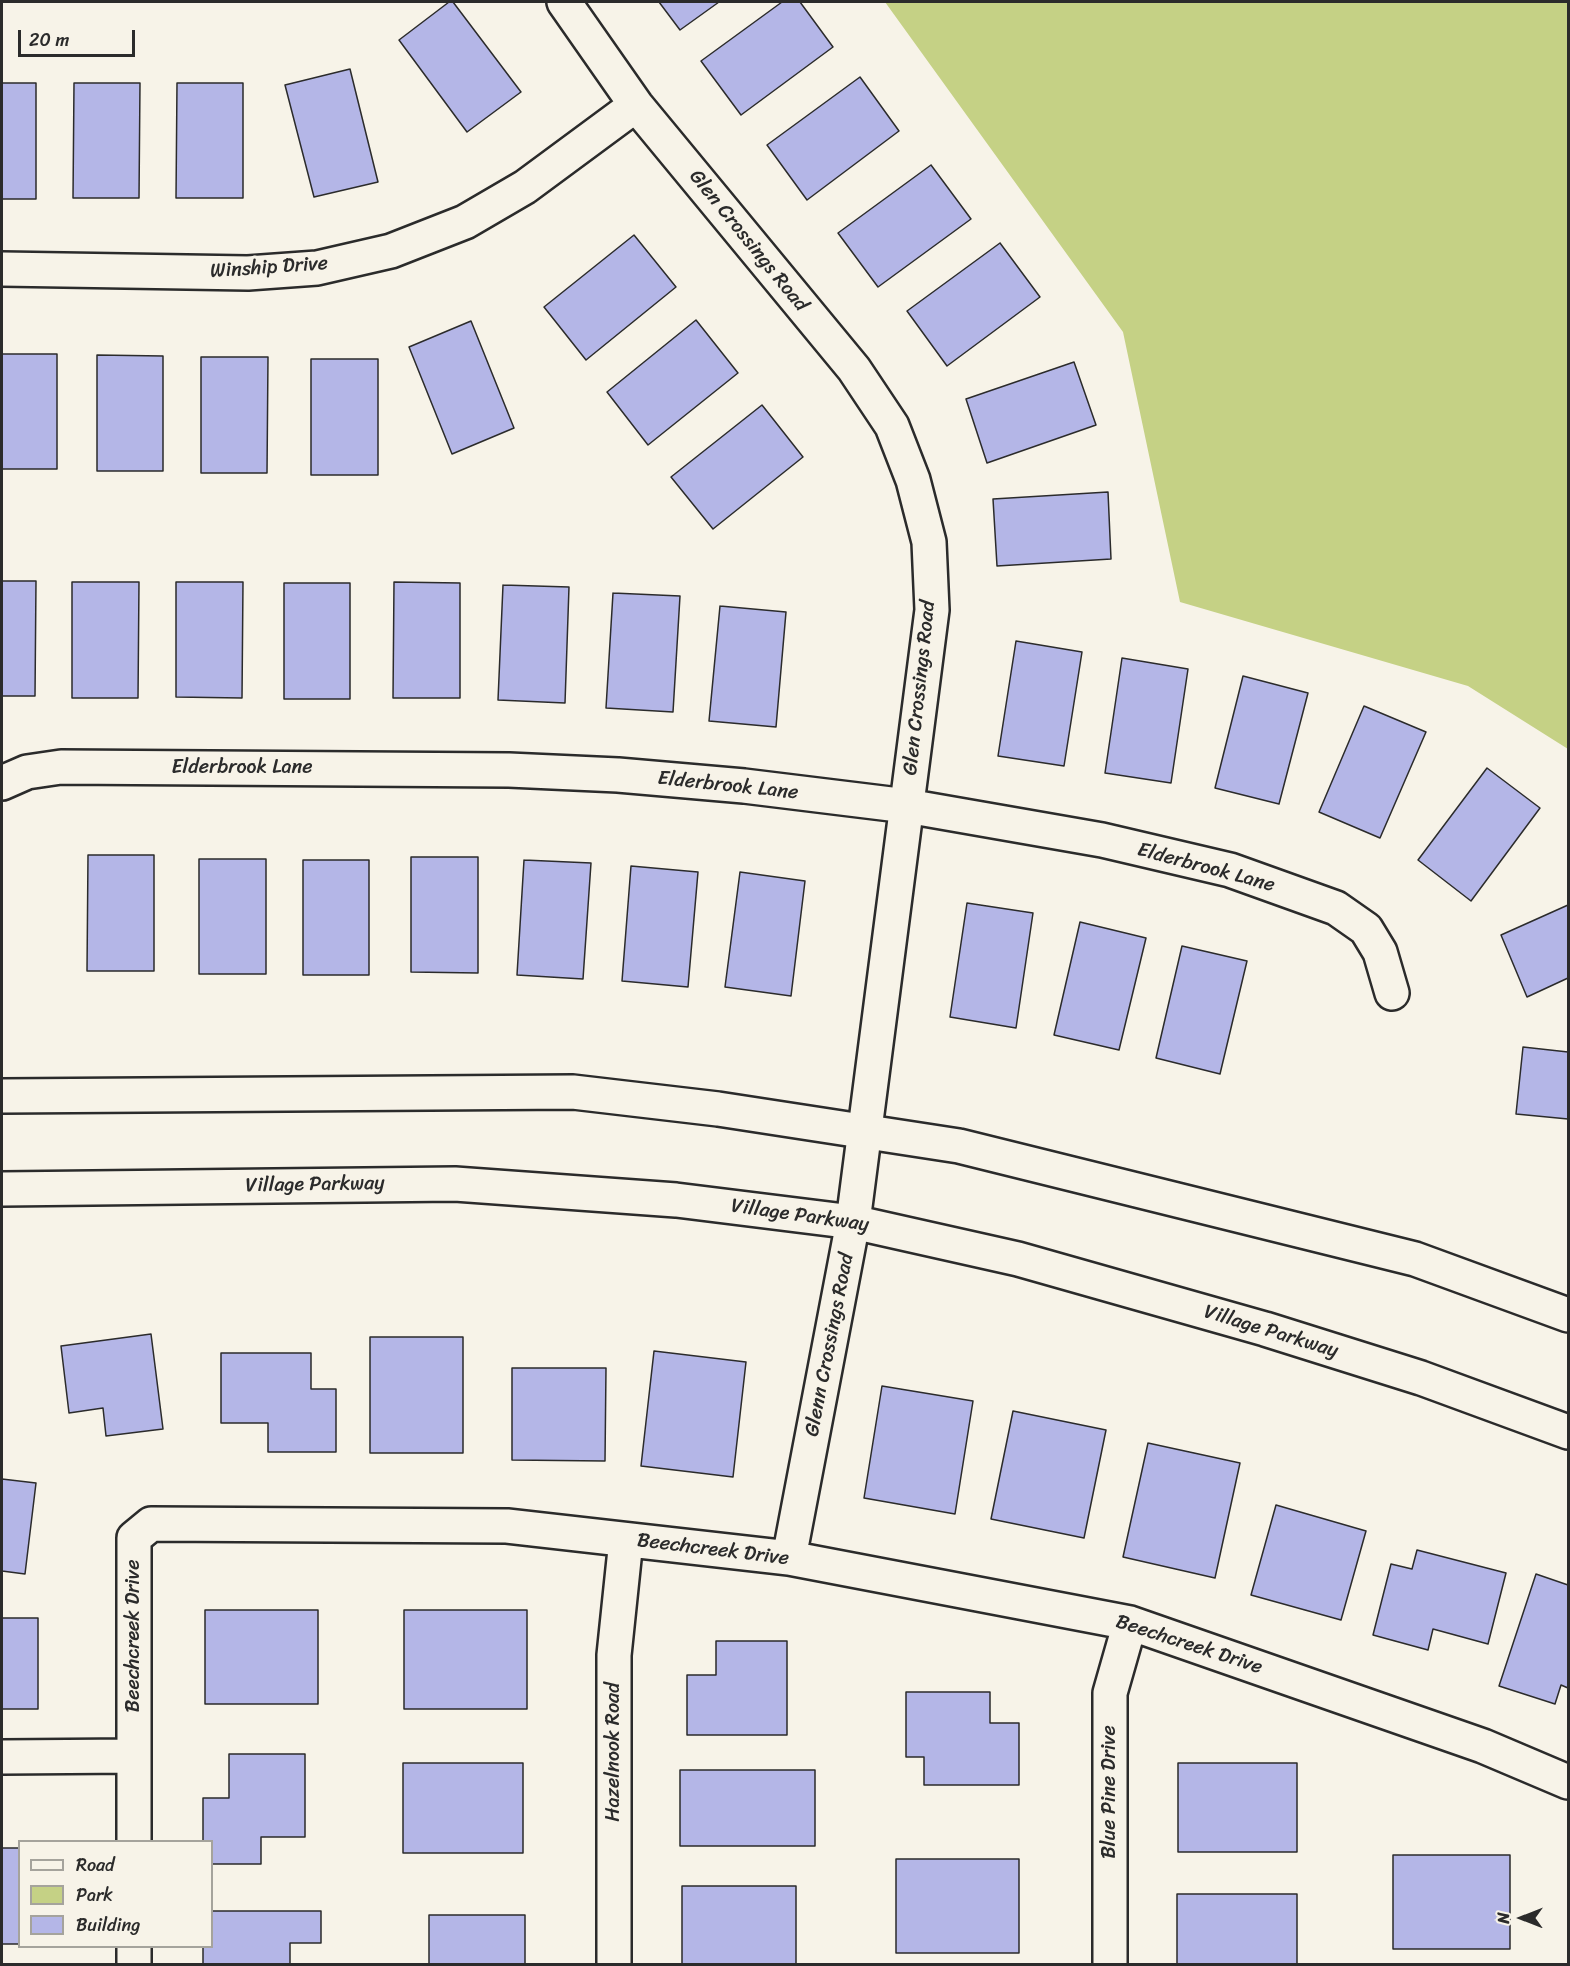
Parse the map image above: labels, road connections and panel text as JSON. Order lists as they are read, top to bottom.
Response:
{
  "streets": {
    "street": [
      "Glen Crossings Road",
      "Winship Drive",
      "Elderbrook Lane",
      "Village Parkway",
      "Glenn Crossings Road",
      "Beechcreek Drive",
      "Hazelnook Road",
      "Blue Pine Drive"
    ]
  },
  "crossings": [
    ["Glen Crossings Road", "Winship Drive"],
    ["Glen Crossings Road", "Elderbrook Lane"],
    ["Glen Crossings Road", "Glenn Crossings Road"],
    ["Village Parkway", "Glenn Crossings Road"],
    ["Glenn Crossings Road", "Beechcreek Drive"],
    ["Beechcreek Drive", "Hazelnook Road"],
    ["Beechcreek Drive", "Blue Pine Drive"]
  ],
  "legend": ["Road", "Park", "Building"],
  "scale_bar": "20 m",
  "north": "left"
}
